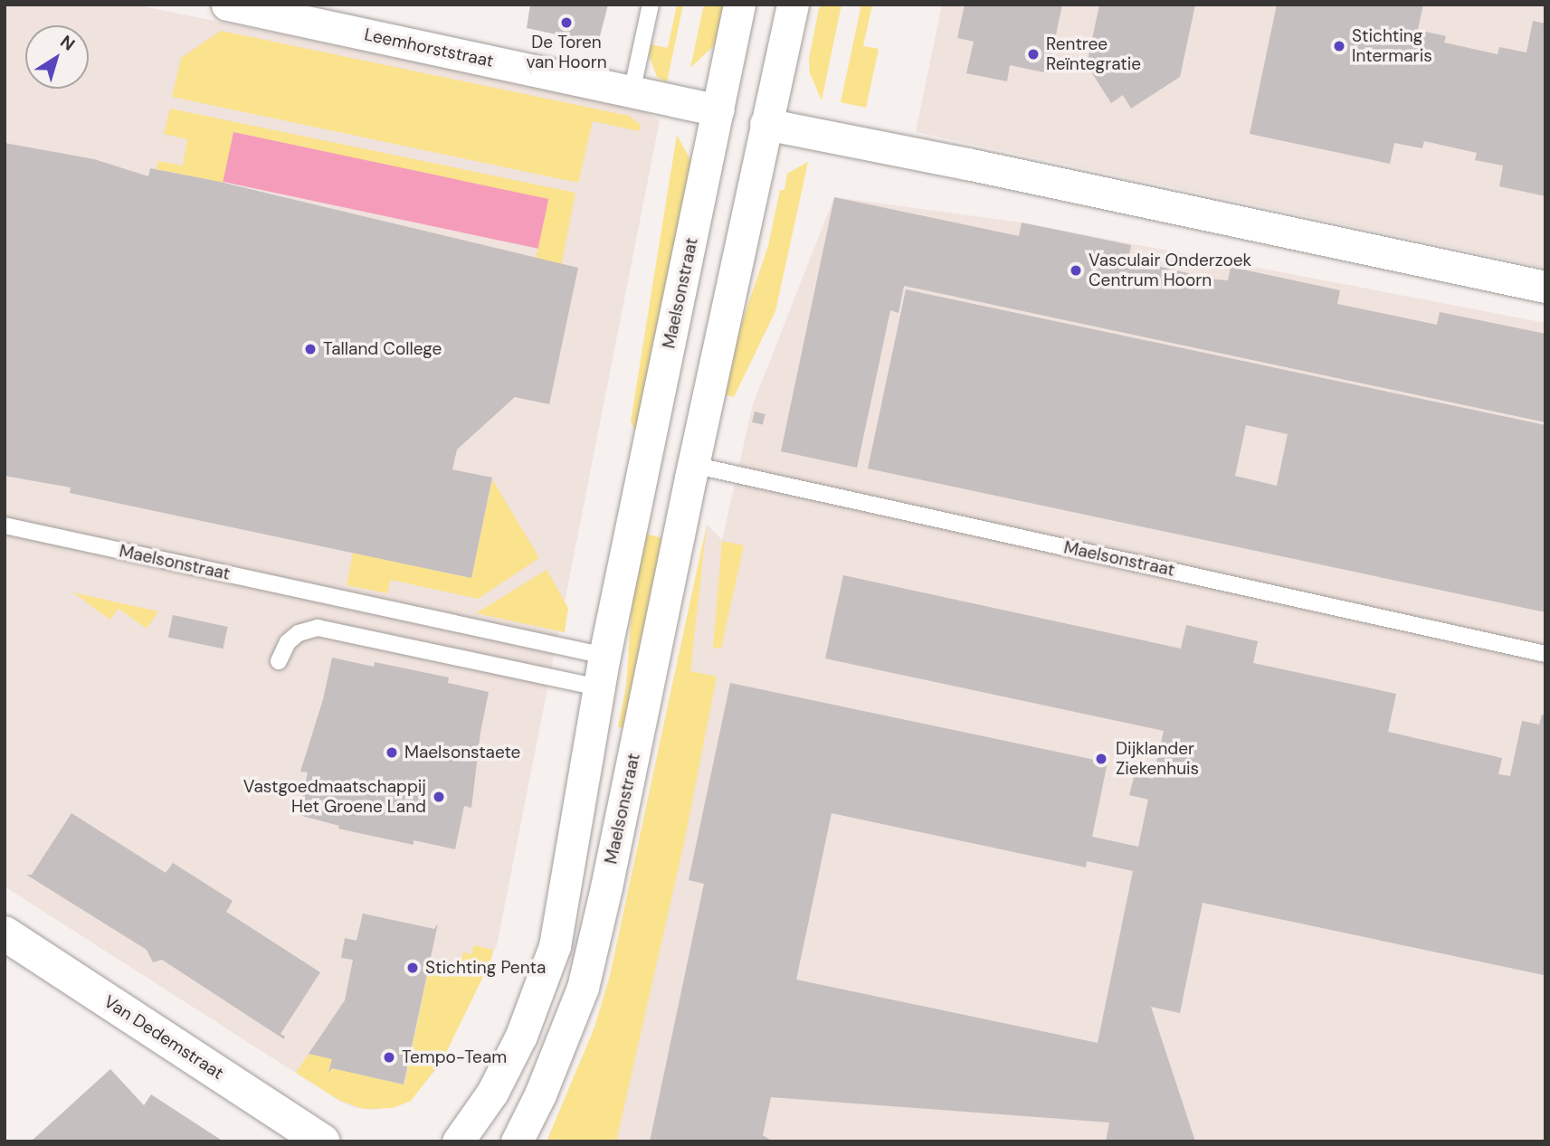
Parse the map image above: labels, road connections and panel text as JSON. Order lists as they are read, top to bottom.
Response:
{
  "streets": {
    "street": ["Leemhorststraat", "Maelsonstraat", "Van Dedemstraat"]
  },
  "crossings": [
    ["Leemhorststraat", "Maelsonstraat"]
  ],
  "places": [
    "De Toren van Hoorn",
    "Stichting Intermaris",
    "Rentree Reïntegratie",
    "Vasculair Onderzoek Centrum Hoorn",
    "Talland College",
    "Maelsonstaete",
    "Dijklander Ziekenhuis",
    "Vastgoedmaatschappij Het Groene Land",
    "Stichting Penta",
    "Tempo-Team"
  ],
  "north": "top right"
}
